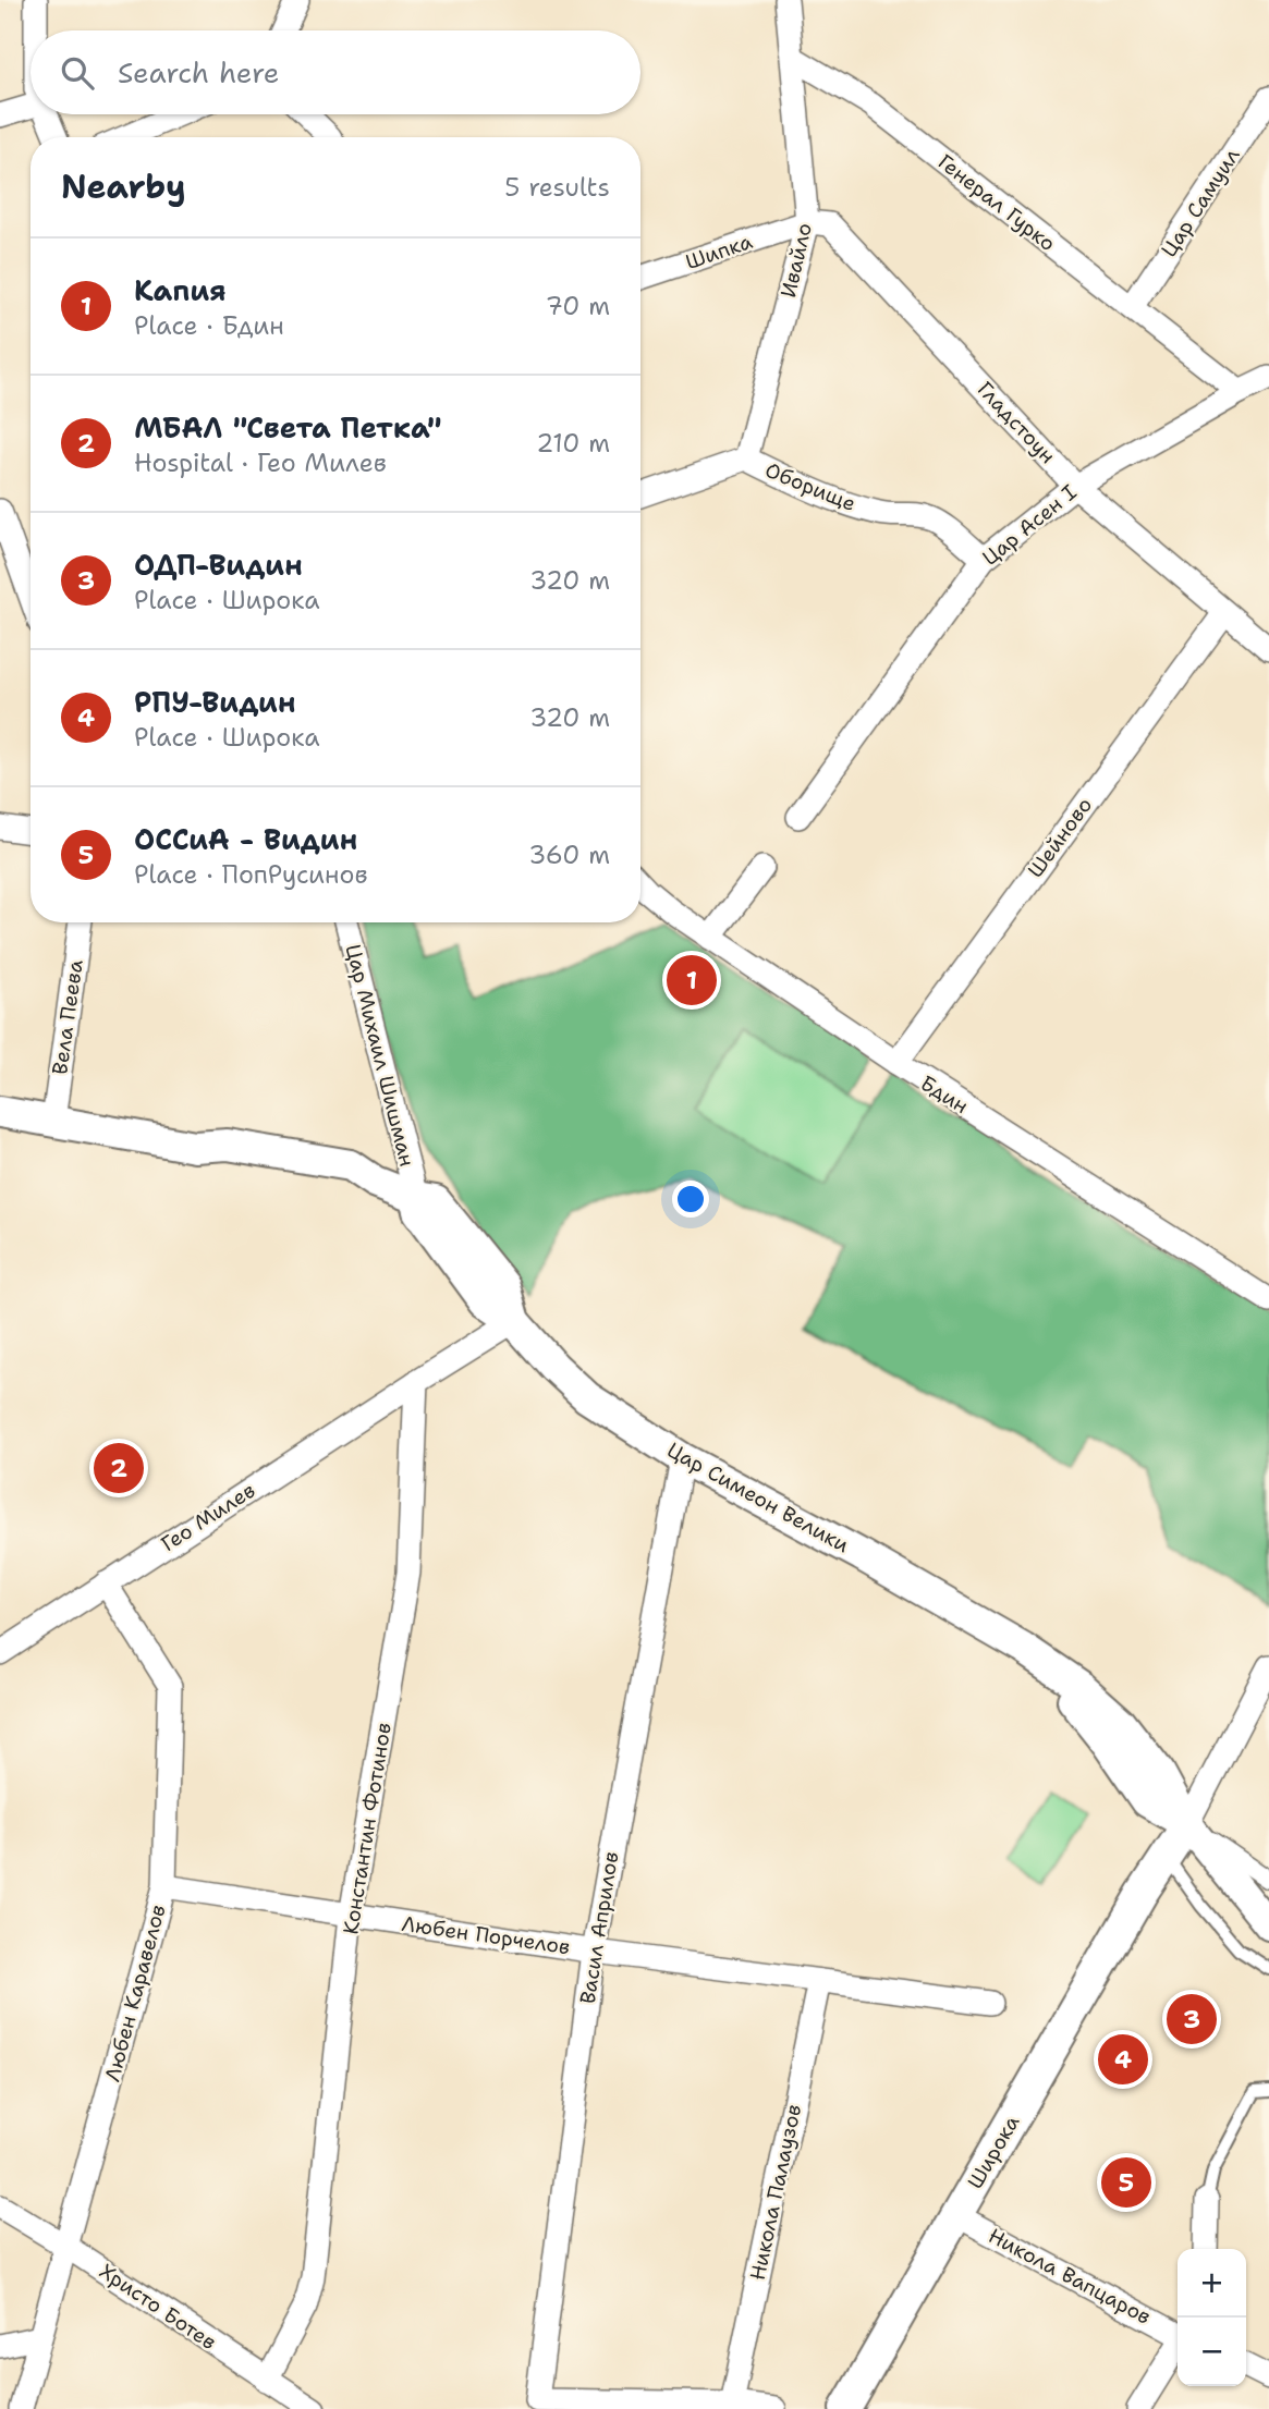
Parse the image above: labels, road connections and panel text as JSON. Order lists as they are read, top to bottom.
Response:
{
  "streets": {
    "main road": ["Цар Симеон Велики", "Широка"],
    "street": [
      "Генерал Гурко",
      "Цар Самуил",
      "Шипка",
      "Ивайло",
      "Гладстоун",
      "Оборище",
      "Цар Асен I",
      "Шейново",
      "Вела Пеева",
      "Цар Михаил Шишман",
      "Бдин",
      "Гео Милев",
      "Константин Фотинов",
      "Васил Априлов",
      "Любен Порчелов",
      "Любен Каравелов",
      "Никола Палаузов",
      "Никола Вапцаров",
      "Христо Ботев"
    ]
  },
  "crossings": [
    ["Генерал Гурко", "Цар Самуил"],
    ["Генерал Гурко", "Ивайло"],
    ["Генерал Гурко", "Цар Асен I"],
    ["Шипка", "Ивайло"],
    ["Шипка", "Гладстоун"],
    ["Ивайло", "Гладстоун"],
    ["Ивайло", "Оборище"],
    ["Гладстоун", "Цар Асен I"],
    ["Гладстоун", "Шейново"],
    ["Оборище", "Цар Асен I"],
    ["Шейново", "Бдин"],
    ["Цар Михаил Шишман", "Цар Симеон Велики"],
    ["Цар Симеон Велики", "Васил Априлов"],
    ["Цар Симеон Велики", "Широка"],
    ["Гео Милев", "Константин Фотинов"],
    ["Гео Милев", "Любен Каравелов"],
    ["Константин Фотинов", "Любен Порчелов"],
    ["Константин Фотинов", "Христо Ботев"],
    ["Васил Априлов", "Любен Порчелов"],
    ["Васил Априлов", "Никола Палаузов"],
    ["Любен Порчелов", "Любен Каравелов"],
    ["Любен Порчелов", "Никола Палаузов"],
    ["Любен Каравелов", "Христо Ботев"],
    ["Широка", "Никола Вапцаров"]
  ],
  "page": {
    "search": "Search here",
    "heading": ["Nearby", "5 results"],
    "list": [
      {
        "mark": "1",
        "name": "Капия",
        "note": "Place · Бдин",
        "value": "70 m"
      },
      {
        "mark": "2",
        "name": "МБАЛ \"Света Петка\"",
        "note": "Hospital · Гео Милев",
        "value": "210 m"
      },
      {
        "mark": "3",
        "name": "ОДП-Видин",
        "note": "Place · Широка",
        "value": "320 m"
      },
      {
        "mark": "4",
        "name": "РПУ-Видин",
        "note": "Place · Широка",
        "value": "320 m"
      },
      {
        "mark": "5",
        "name": "ОССиА - Видин",
        "note": "Place · ПопРусинов",
        "value": "360 m"
      }
    ],
    "pins": [
      "1",
      "2",
      "3",
      "4",
      "5"
    ],
    "map_buttons": ["+", "−"]
  }
}
